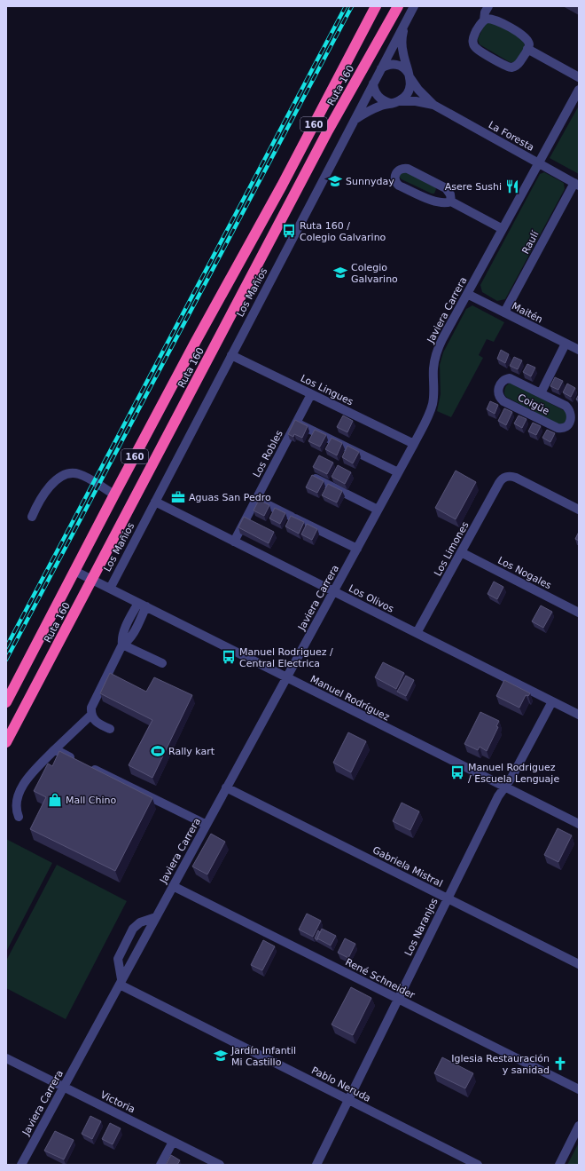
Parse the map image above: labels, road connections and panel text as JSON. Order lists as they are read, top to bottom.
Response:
{
  "streets": {
    "highway": ["Ruta 160", "160"],
    "street": [
      "La Foresta",
      "Raulí",
      "Los Mañíos",
      "Javiera Carrera",
      "Maitén",
      "Los Lingues",
      "Coigüe",
      "Los Robles",
      "Los Limones",
      "Los Nogales",
      "Los Olivos",
      "Manuel Rodríguez",
      "Gabriela Mistral",
      "Los Naranjos",
      "René Schneider",
      "Pablo Neruda",
      "Victoria"
    ]
  },
  "crossings": [
    ["Ruta 160", "Manuel Rodríguez"],
    ["La Foresta", "Raulí"],
    ["La Foresta", "Los Mañíos"],
    ["La Foresta", "Javiera Carrera"],
    ["Raulí", "Maitén"],
    ["Los Mañíos", "Los Lingues"],
    ["Los Mañíos", "Los Olivos"],
    ["Los Mañíos", "Manuel Rodríguez"],
    ["Javiera Carrera", "Maitén"],
    ["Javiera Carrera", "Los Lingues"],
    ["Javiera Carrera", "Los Olivos"],
    ["Javiera Carrera", "Manuel Rodríguez"],
    ["Javiera Carrera", "Gabriela Mistral"],
    ["Javiera Carrera", "René Schneider"],
    ["Javiera Carrera", "Pablo Neruda"],
    ["Javiera Carrera", "Victoria"],
    ["Maitén", "Coigüe"],
    ["Los Lingues", "Los Robles"],
    ["Los Robles", "Los Olivos"],
    ["Los Limones", "Los Nogales"],
    ["Los Limones", "Los Olivos"],
    ["Los Olivos", "Los Naranjos"],
    ["Manuel Rodríguez", "Los Naranjos"],
    ["Gabriela Mistral", "Los Naranjos"],
    ["Los Naranjos", "René Schneider"],
    ["Los Naranjos", "Pablo Neruda"]
  ],
  "places": {
    "school or university": ["Sunnyday", "Colegio Galvarino", "Jardín Infantil Mi Castillo"],
    "restaurant": ["Asere Sushi"],
    "bus stop": ["Ruta 160 / Colegio Galvarino", "Manuel Rodriguez / Central Electrica", "Manuel Rodriguez / Escuela Lenguaje"],
    "office": ["Aguas San Pedro"],
    "sports": ["Rally kart"],
    "shop": ["Mall Chino"],
    "church": ["Iglesia Restauración y sanidad"]
  }
}
